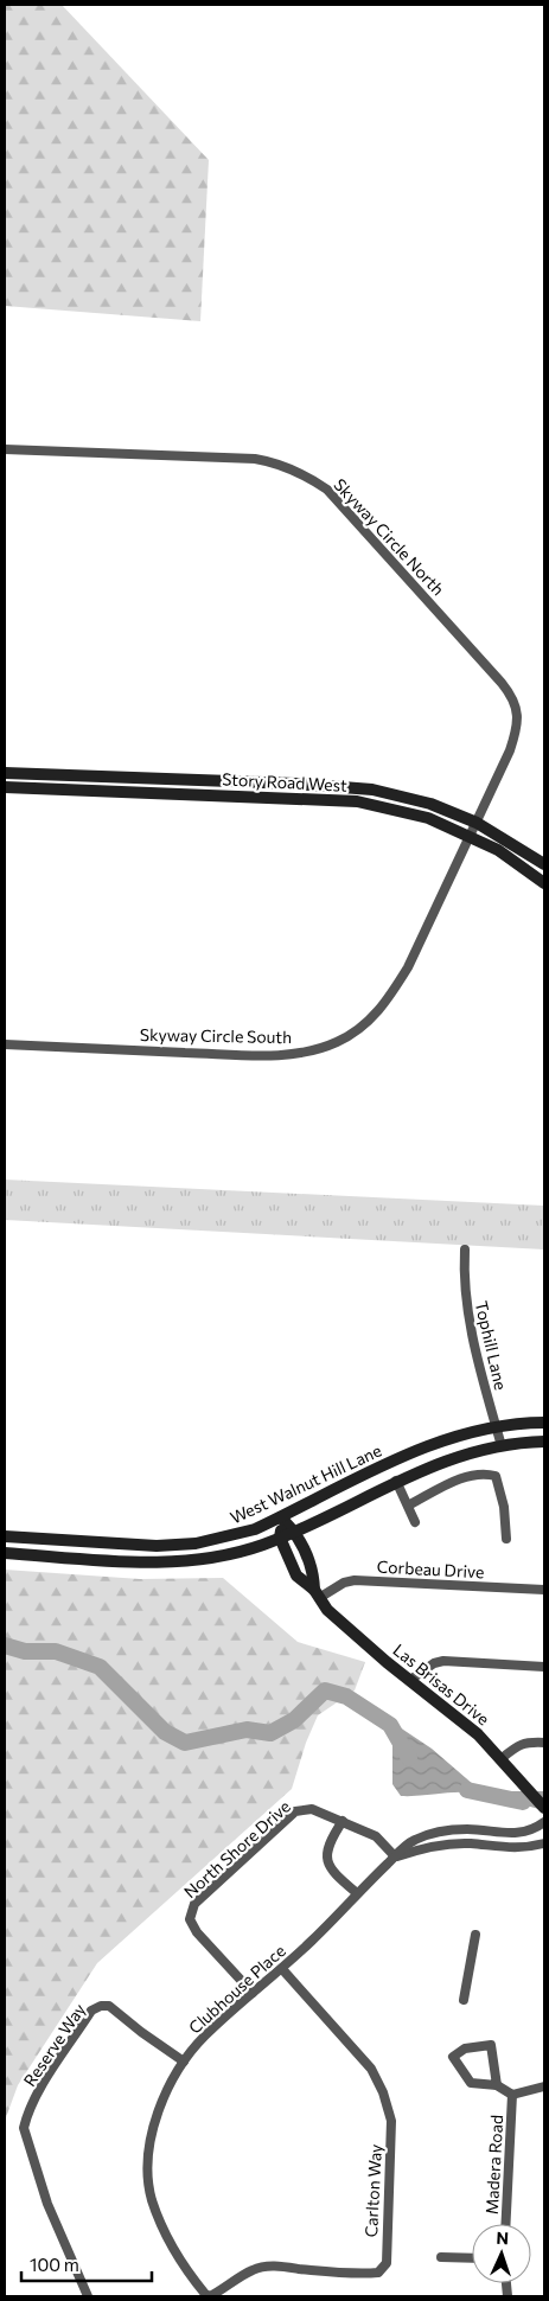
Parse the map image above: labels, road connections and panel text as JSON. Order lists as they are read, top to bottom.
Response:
{
  "streets": {
    "street": [
      "Skyway Circle North",
      "Story Road West",
      "Skyway Circle South",
      "Tophill Lane",
      "West Walnut Hill Lane",
      "Corbeau Drive",
      "Las Brisas Drive",
      "North Shore Drive",
      "Clubhouse Place",
      "Reserve Way",
      "Madera Road",
      "Carlton Way"
    ]
  },
  "crossings": [
    ["Skyway Circle North", "Story Road West"],
    ["Skyway Circle North", "Skyway Circle South"],
    ["Story Road West", "Skyway Circle South"],
    ["Tophill Lane", "West Walnut Hill Lane"],
    ["West Walnut Hill Lane", "Las Brisas Drive"],
    ["Corbeau Drive", "Las Brisas Drive"],
    ["North Shore Drive", "Clubhouse Place"],
    ["Clubhouse Place", "Reserve Way"],
    ["Clubhouse Place", "Carlton Way"]
  ],
  "scale_bar": "100 m",
  "north": "top"
}
